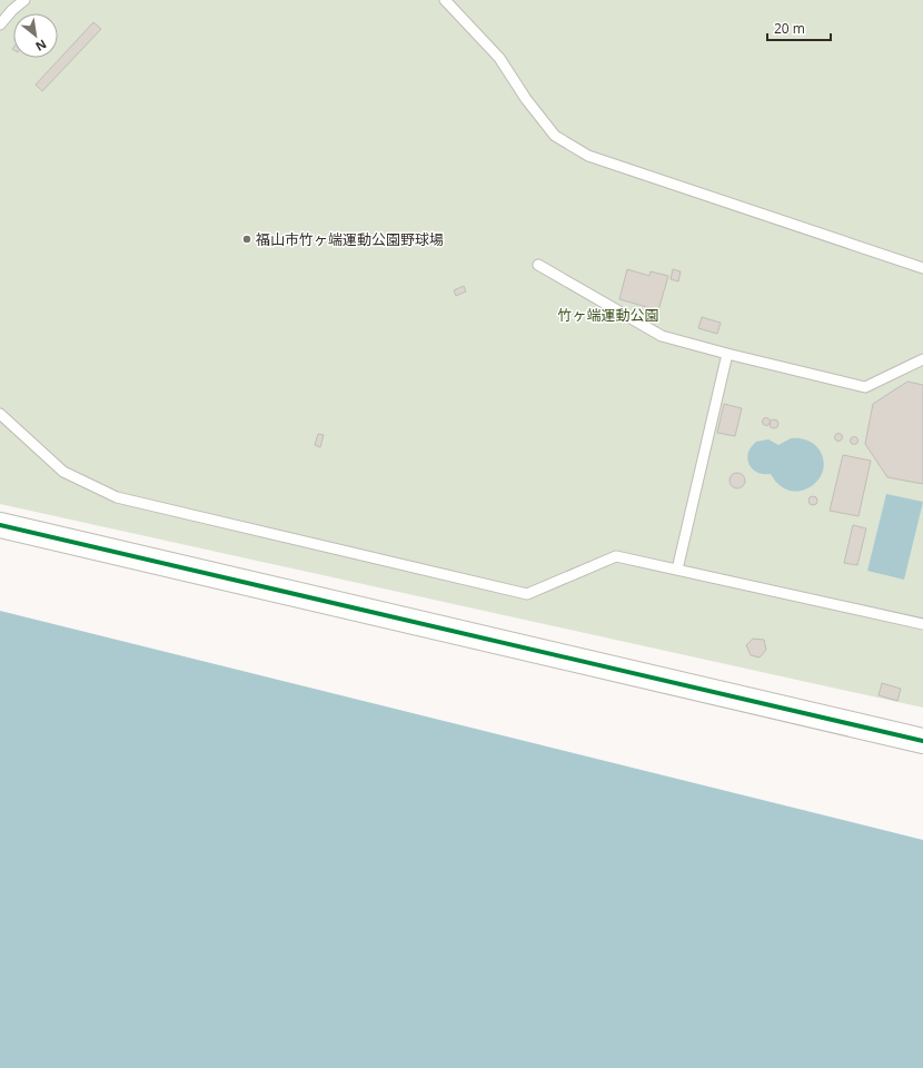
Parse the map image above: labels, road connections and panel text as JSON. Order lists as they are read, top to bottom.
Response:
{
  "parks": ["竹ヶ端運動公園"],
  "places": ["福山市竹ヶ端運動公園野球場"],
  "scale_bar": "20 m",
  "north": "bottom right"
}
